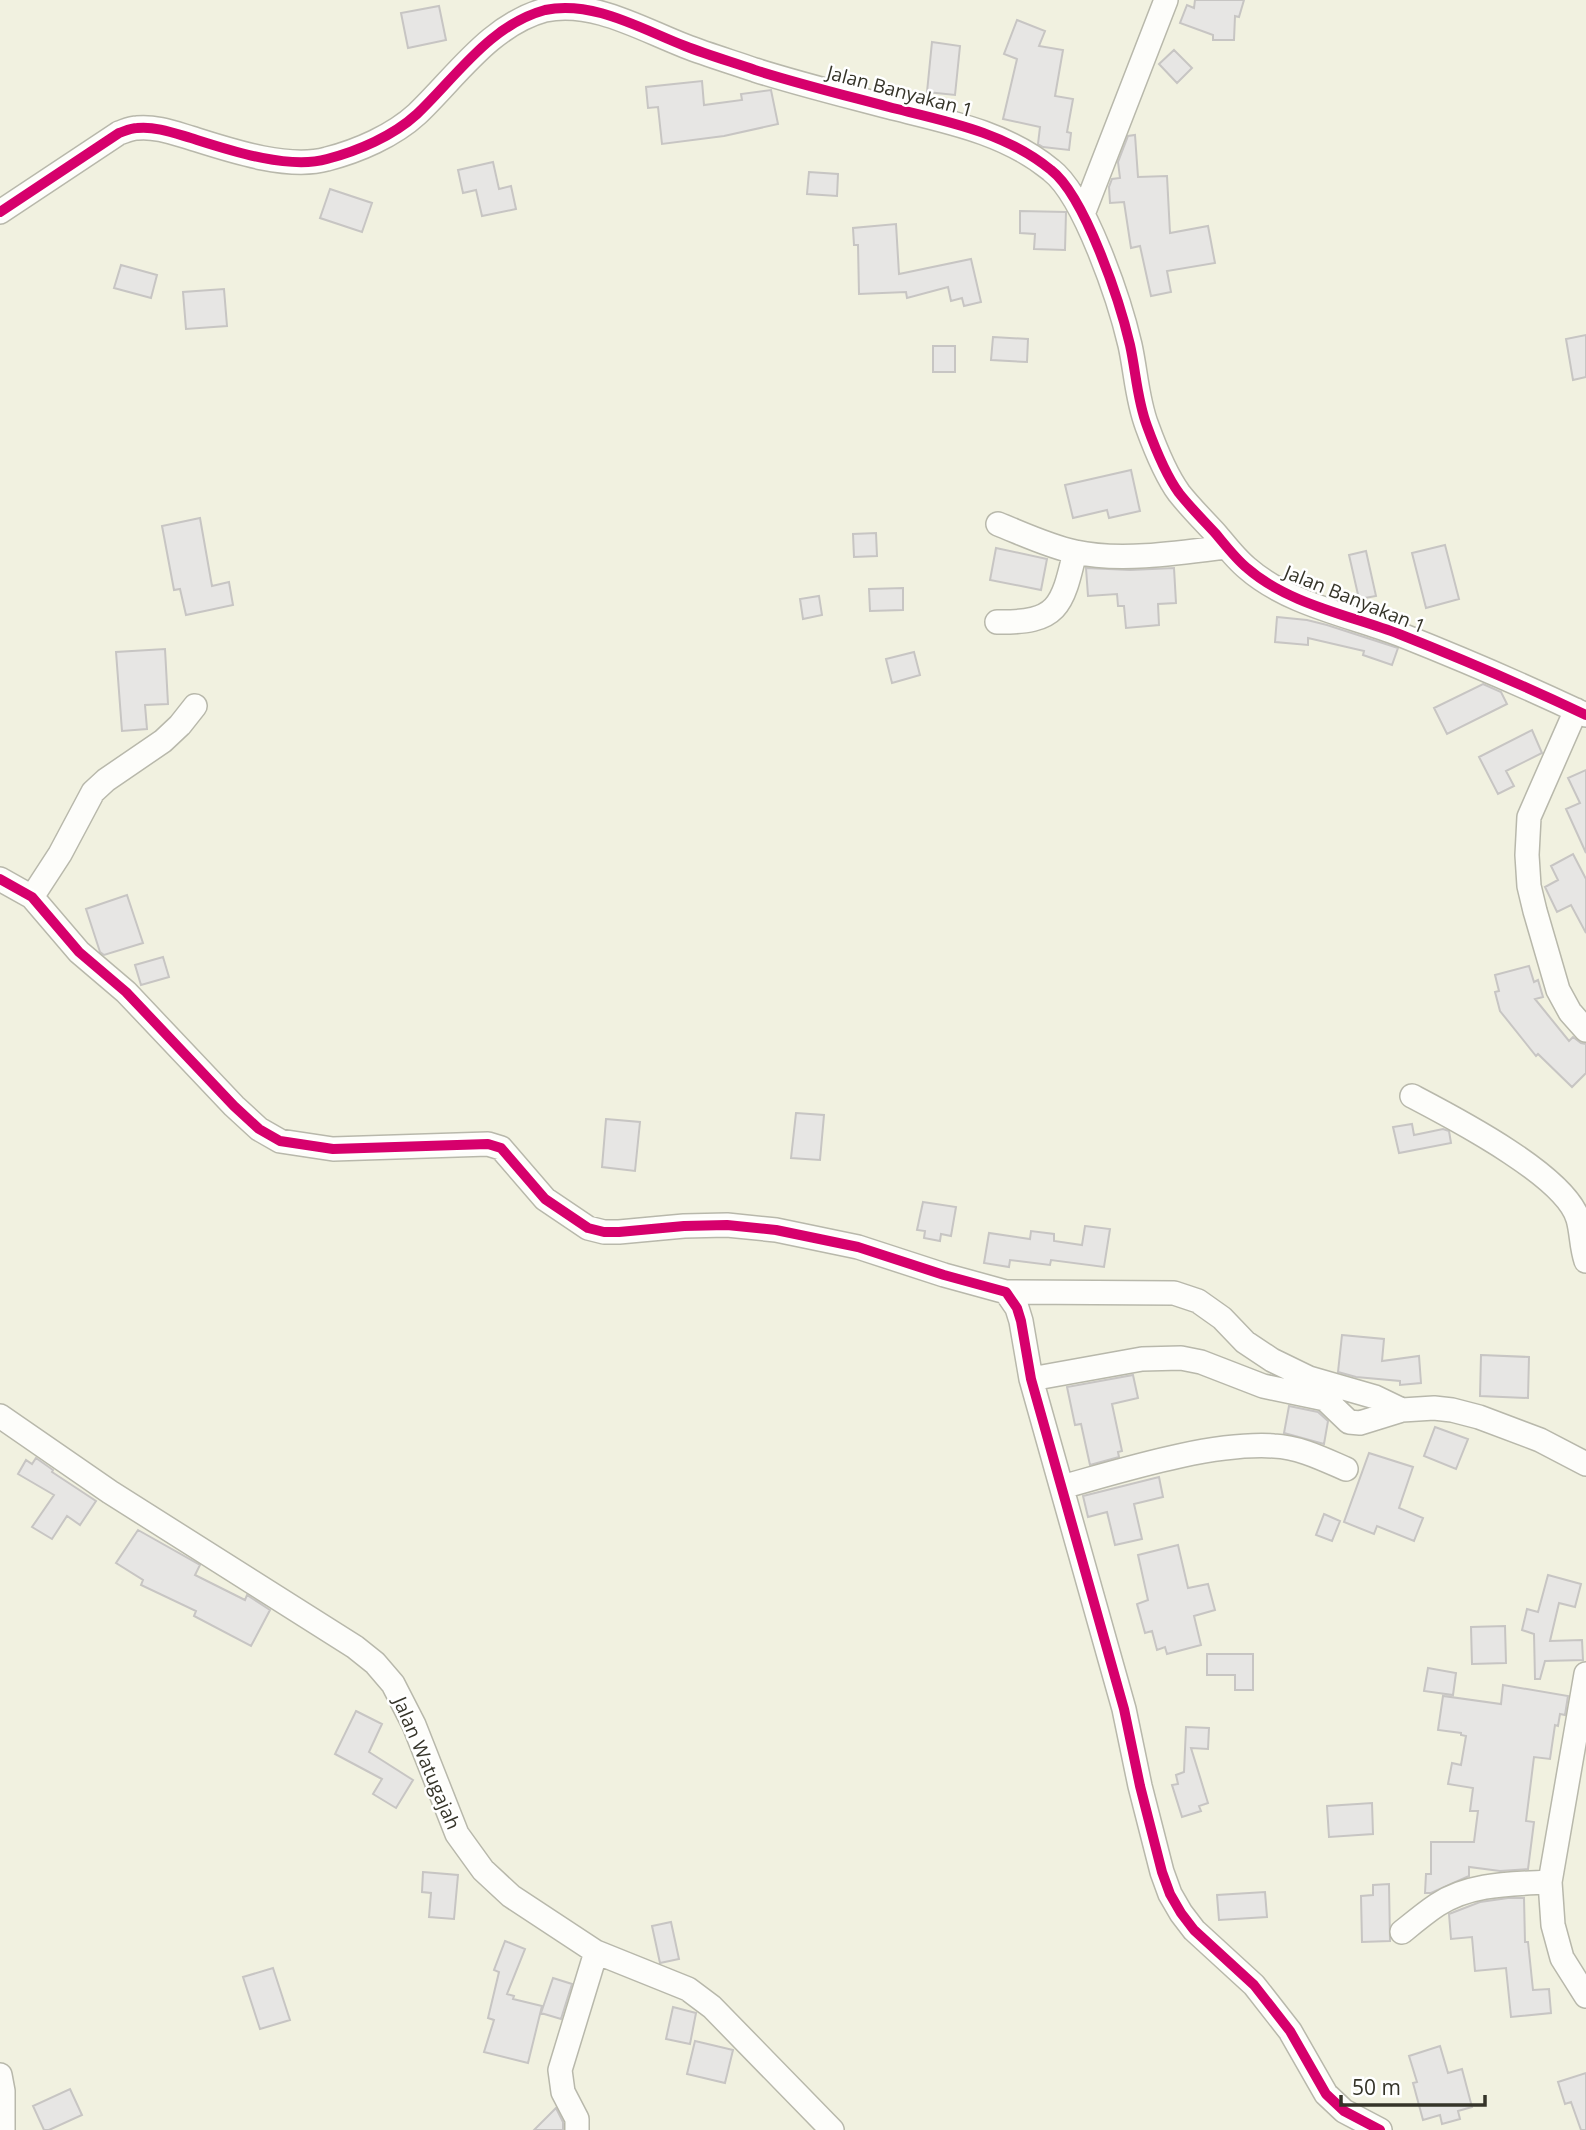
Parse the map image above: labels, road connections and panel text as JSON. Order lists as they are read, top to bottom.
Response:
{
  "streets": {
    "street": ["Jalan Banyakan 1", "Jalan Watugajah"]
  },
  "scale_bar": "50 m"
}
